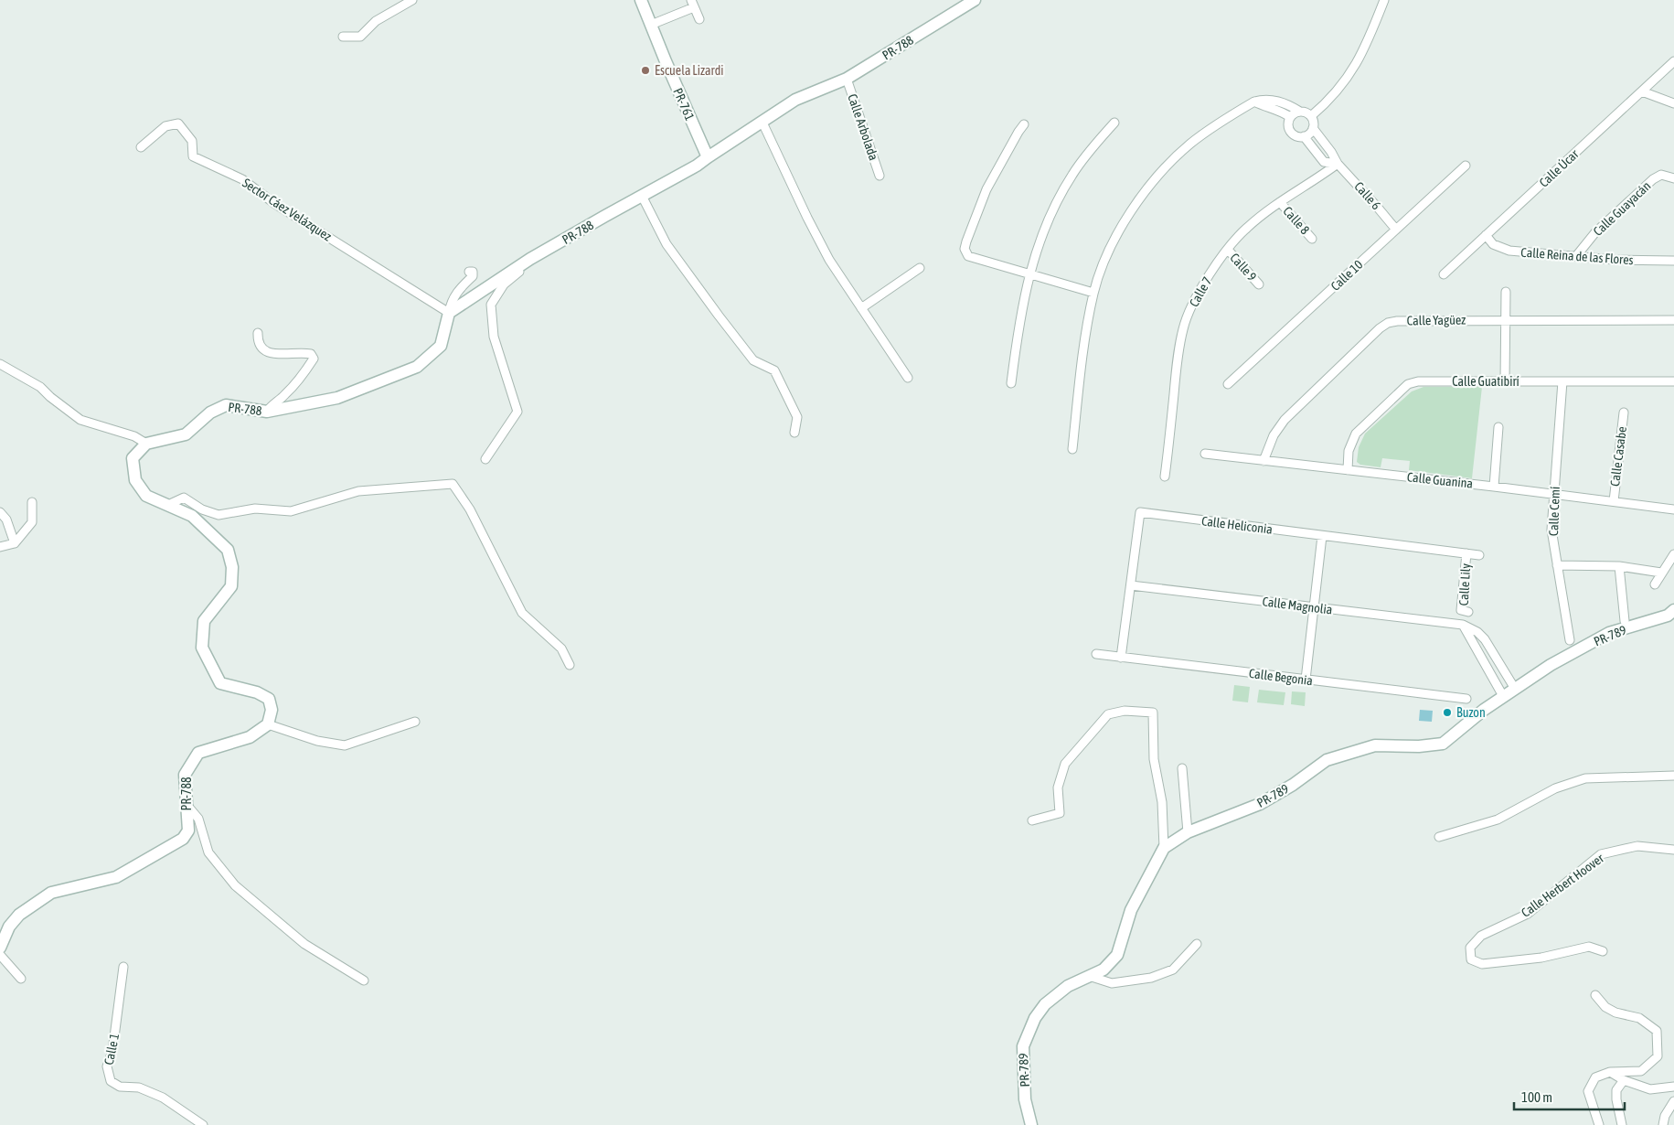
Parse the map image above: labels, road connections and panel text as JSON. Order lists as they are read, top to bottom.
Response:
{
  "streets": {
    "street": [
      "PR-788",
      "PR-761",
      "Calle Arbolada",
      "Calle Úcar",
      "Calle 6",
      "Calle Guayacán",
      "Sector Cáez Velázquez",
      "Calle 8",
      "Calle Reina de las Flores",
      "Calle 9",
      "Calle 10",
      "Calle 7",
      "Calle Yagüez",
      "Calle Guatibirí",
      "Calle Casabe",
      "Calle Guanina",
      "Calle Cemí",
      "Calle Heliconia",
      "Calle Lily",
      "Calle Magnolia",
      "PR-789",
      "Calle Begonia",
      "Calle Herbert Hoover",
      "Calle 1"
    ]
  },
  "crossings": [
    ["PR-788", "PR-761"],
    ["PR-788", "Calle Arbolada"],
    ["PR-788", "Sector Cáez Velázquez"],
    ["Calle Úcar", "Calle Reina de las Flores"],
    ["Calle 6", "Calle 10"],
    ["Calle 6", "Calle 7"],
    ["Calle Guayacán", "Calle Reina de las Flores"],
    ["Calle 8", "Calle 7"],
    ["Calle 9", "Calle 7"],
    ["Calle Yagüez", "Calle Guanina"],
    ["Calle Guatibirí", "Calle Guanina"],
    ["Calle Guatibirí", "Calle Cemí"],
    ["Calle Casabe", "Calle Guanina"],
    ["Calle Guanina", "Calle Cemí"],
    ["Calle Heliconia", "Calle Lily"],
    ["Calle Heliconia", "Calle Magnolia"],
    ["Calle Heliconia", "Calle Begonia"],
    ["Calle Magnolia", "PR-789"]
  ],
  "places": ["Escuela Lizardi", "Buzon"],
  "scale_bar": "100 m"
}
